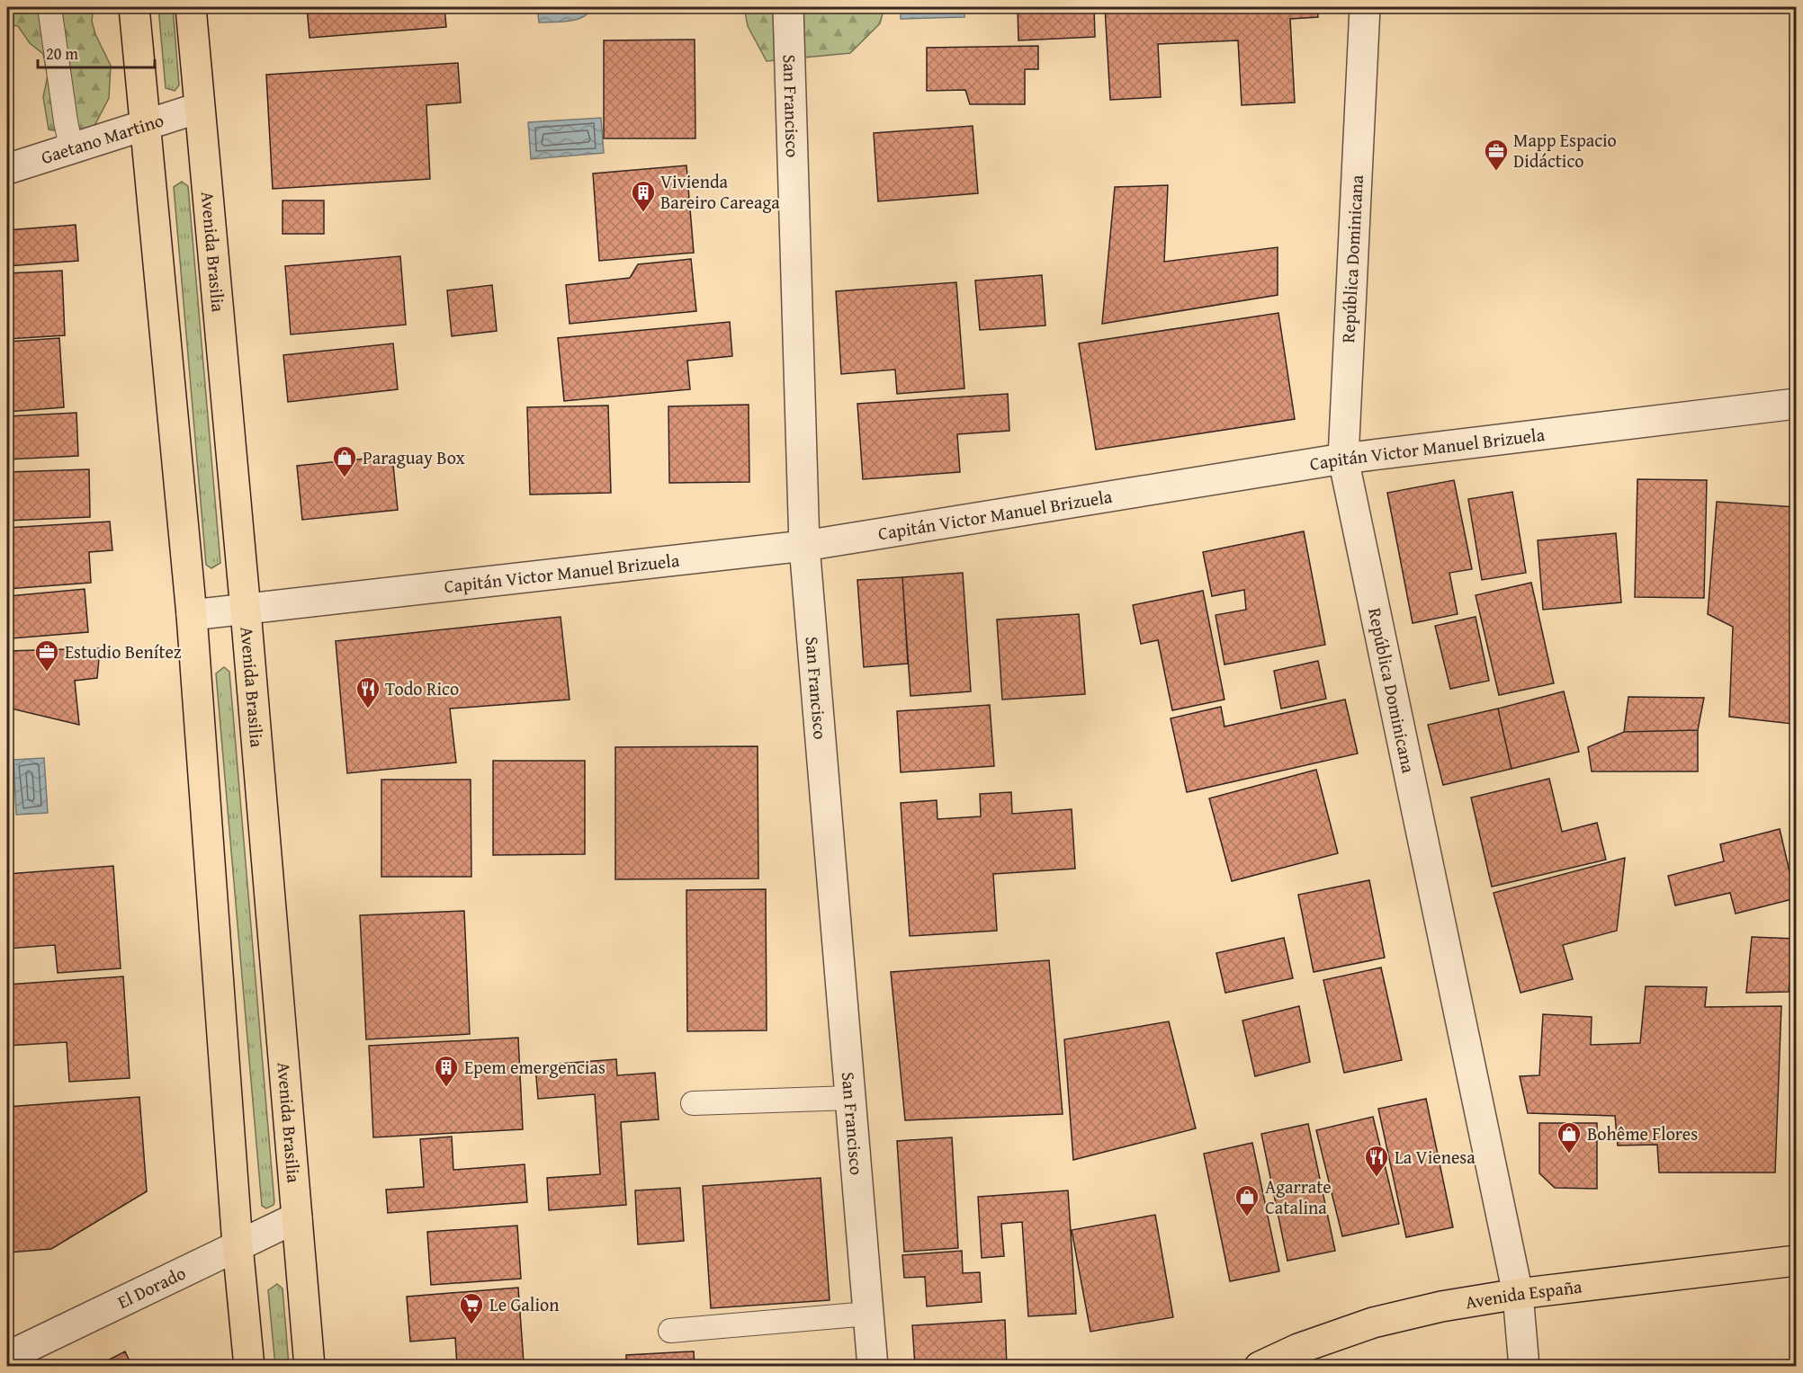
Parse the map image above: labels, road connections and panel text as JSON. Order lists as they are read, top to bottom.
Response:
{
  "streets": {
    "main road": ["Avenida Brasilia", "Avenida España"],
    "street": [
      "San Francisco",
      "Gaetano Martino",
      "República Dominicana",
      "Capitán Victor Manuel Brizuela",
      "El Dorado"
    ]
  },
  "crossings": [
    ["San Francisco", "Capitán Victor Manuel Brizuela"],
    ["Gaetano Martino", "Avenida Brasilia"],
    ["Avenida Brasilia", "Capitán Victor Manuel Brizuela"],
    ["Avenida Brasilia", "El Dorado"],
    ["República Dominicana", "Capitán Victor Manuel Brizuela"],
    ["República Dominicana", "Avenida España"]
  ],
  "places": {
    "office": ["Mapp Espacio Didáctico", "Estudio Benítez"],
    "building": ["Vivienda Bareiro Careaga", "Epem emergencias"],
    "shop": ["Paraguay Box", "Bohême Flores", "Agarrate Catalina"],
    "restaurant": ["Todo Rico", "La Vienesa"],
    "supermarket": ["Le Galion"]
  },
  "scale_bar": "20 m"
}
